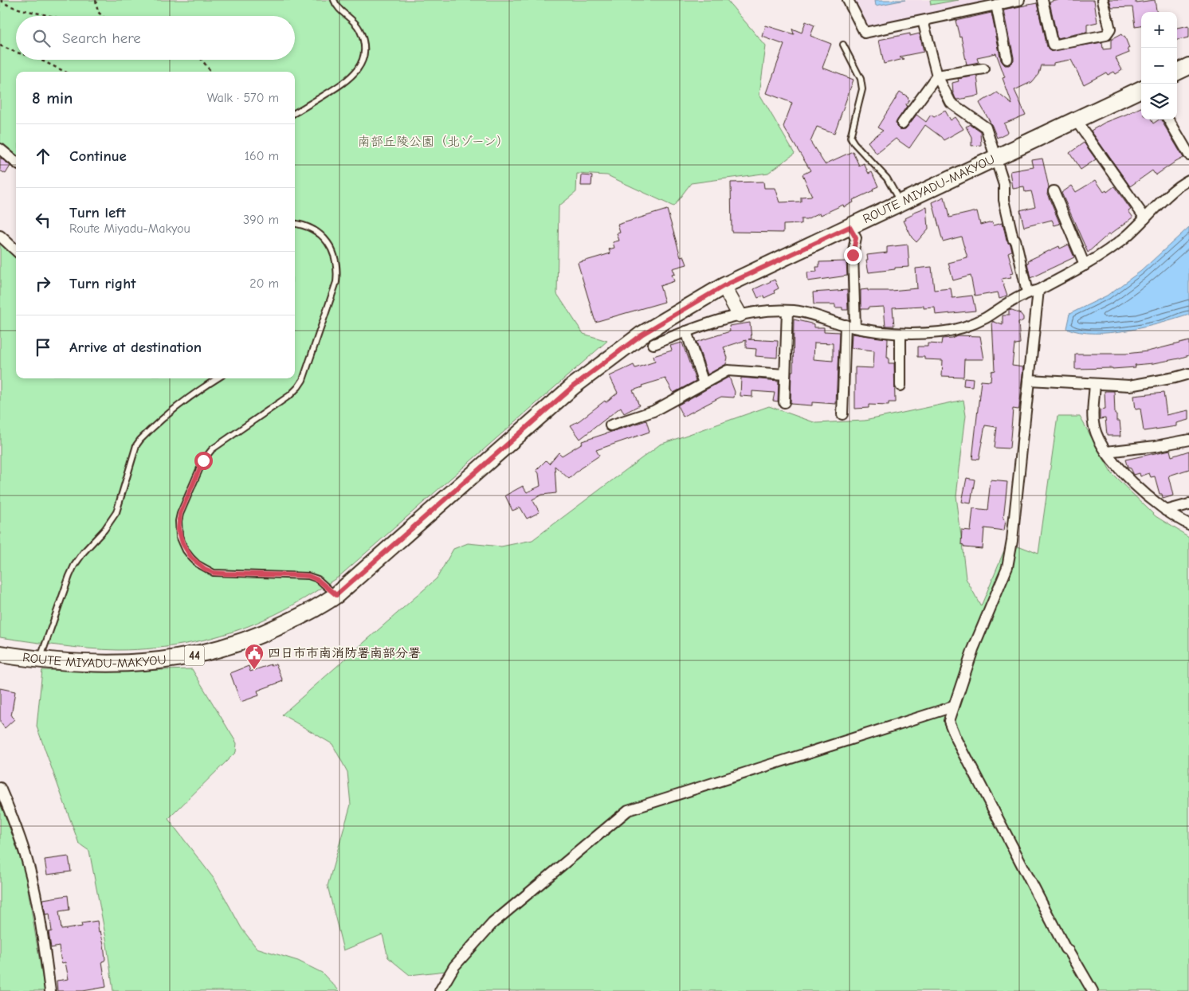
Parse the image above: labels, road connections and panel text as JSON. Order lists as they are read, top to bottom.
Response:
{
  "streets": {
    "main road": ["ROUTE MIYADU-MAKYOU", "44"]
  },
  "parks": ["南部丘陵公園（北ゾーン）"],
  "places": {
    "public building": ["四日市市南消防署南部分署"]
  },
  "page": {
    "map_buttons": ["+", "−"],
    "search": "Search here",
    "heading": ["8 min", "Walk · 570 m"],
    "list": [
      ["Continue", "160 m"],
      ["Turn left", "Route Miyadu-Makyou", "390 m"],
      ["Turn right", "20 m"],
      "Arrive at destination"
    ]
  }
}
